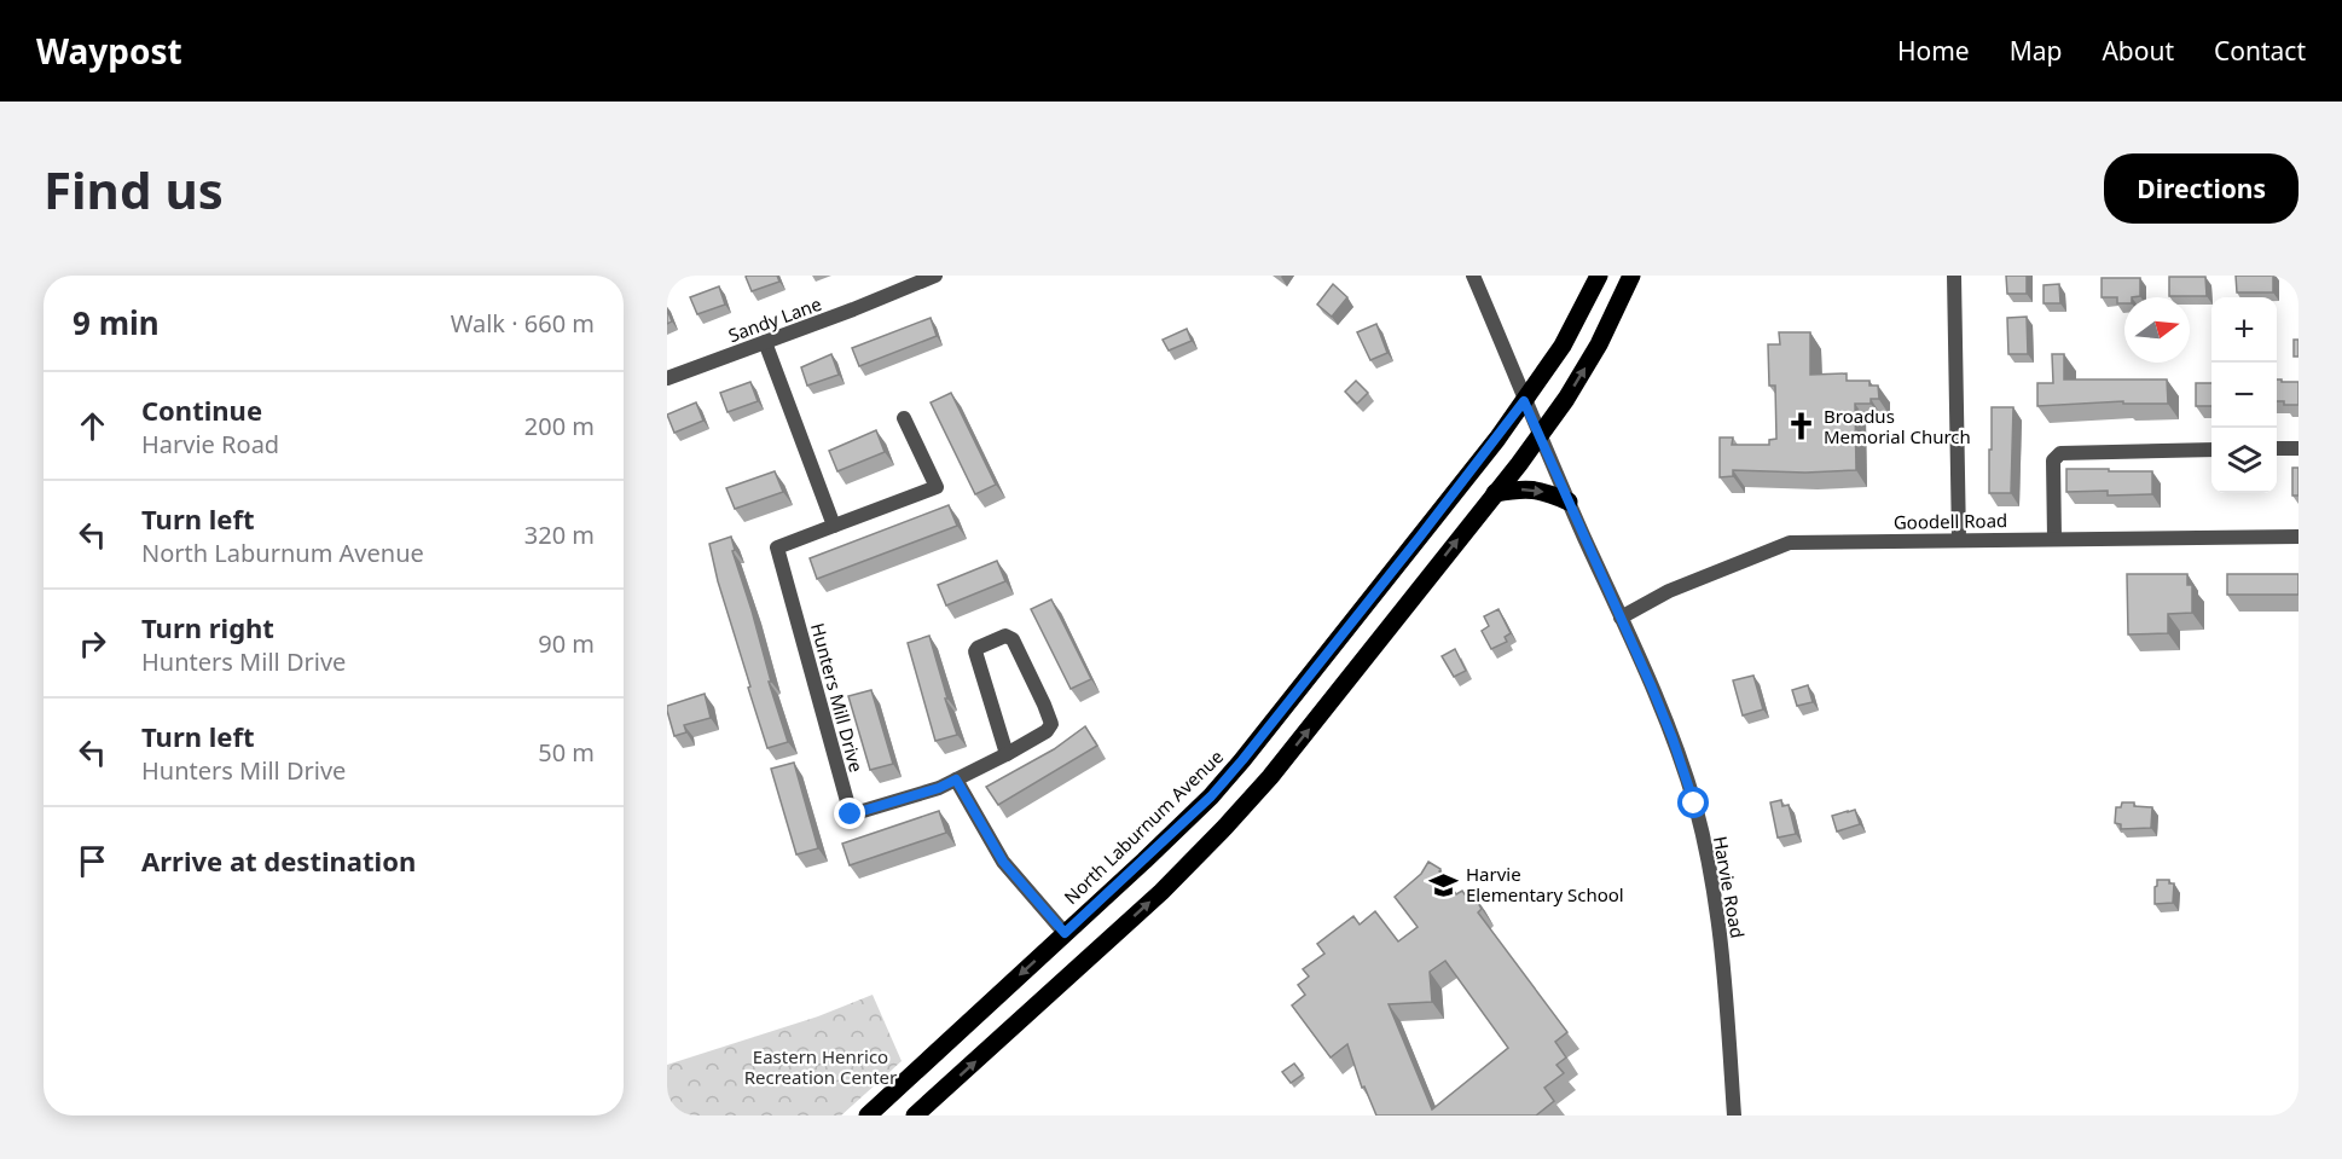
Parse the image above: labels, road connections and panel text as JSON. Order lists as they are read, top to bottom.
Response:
{
  "streets": {
    "main road": ["North Laburnum Avenue"],
    "street": [
      "Sandy Lane",
      "Goodell Road",
      "Hunters Mill Drive",
      "Harvie Road"
    ]
  },
  "crossings": [
    ["Goodell Road", "Harvie Road"],
    ["North Laburnum Avenue", "Harvie Road"]
  ],
  "parks": ["Eastern Henrico Recreation Center"],
  "places": {
    "church": ["Broadus Memorial Church"],
    "school or university": ["Harvie Elementary School"]
  },
  "north": "right",
  "page": {
    "header": "Waypost",
    "nav": [
      "Home",
      "Map",
      "About",
      "Contact"
    ],
    "buttons": "Directions",
    "title": "Find us",
    "heading": ["9 min", "Walk · 660 m"],
    "map_buttons": ["+", "−"],
    "list": [
      ["Continue", "Harvie Road", "200 m"],
      ["Turn left", "North Laburnum Avenue", "320 m"],
      ["Turn right", "Hunters Mill Drive", "90 m"],
      ["Turn left", "Hunters Mill Drive", "50 m"],
      "Arrive at destination"
    ]
  }
}
